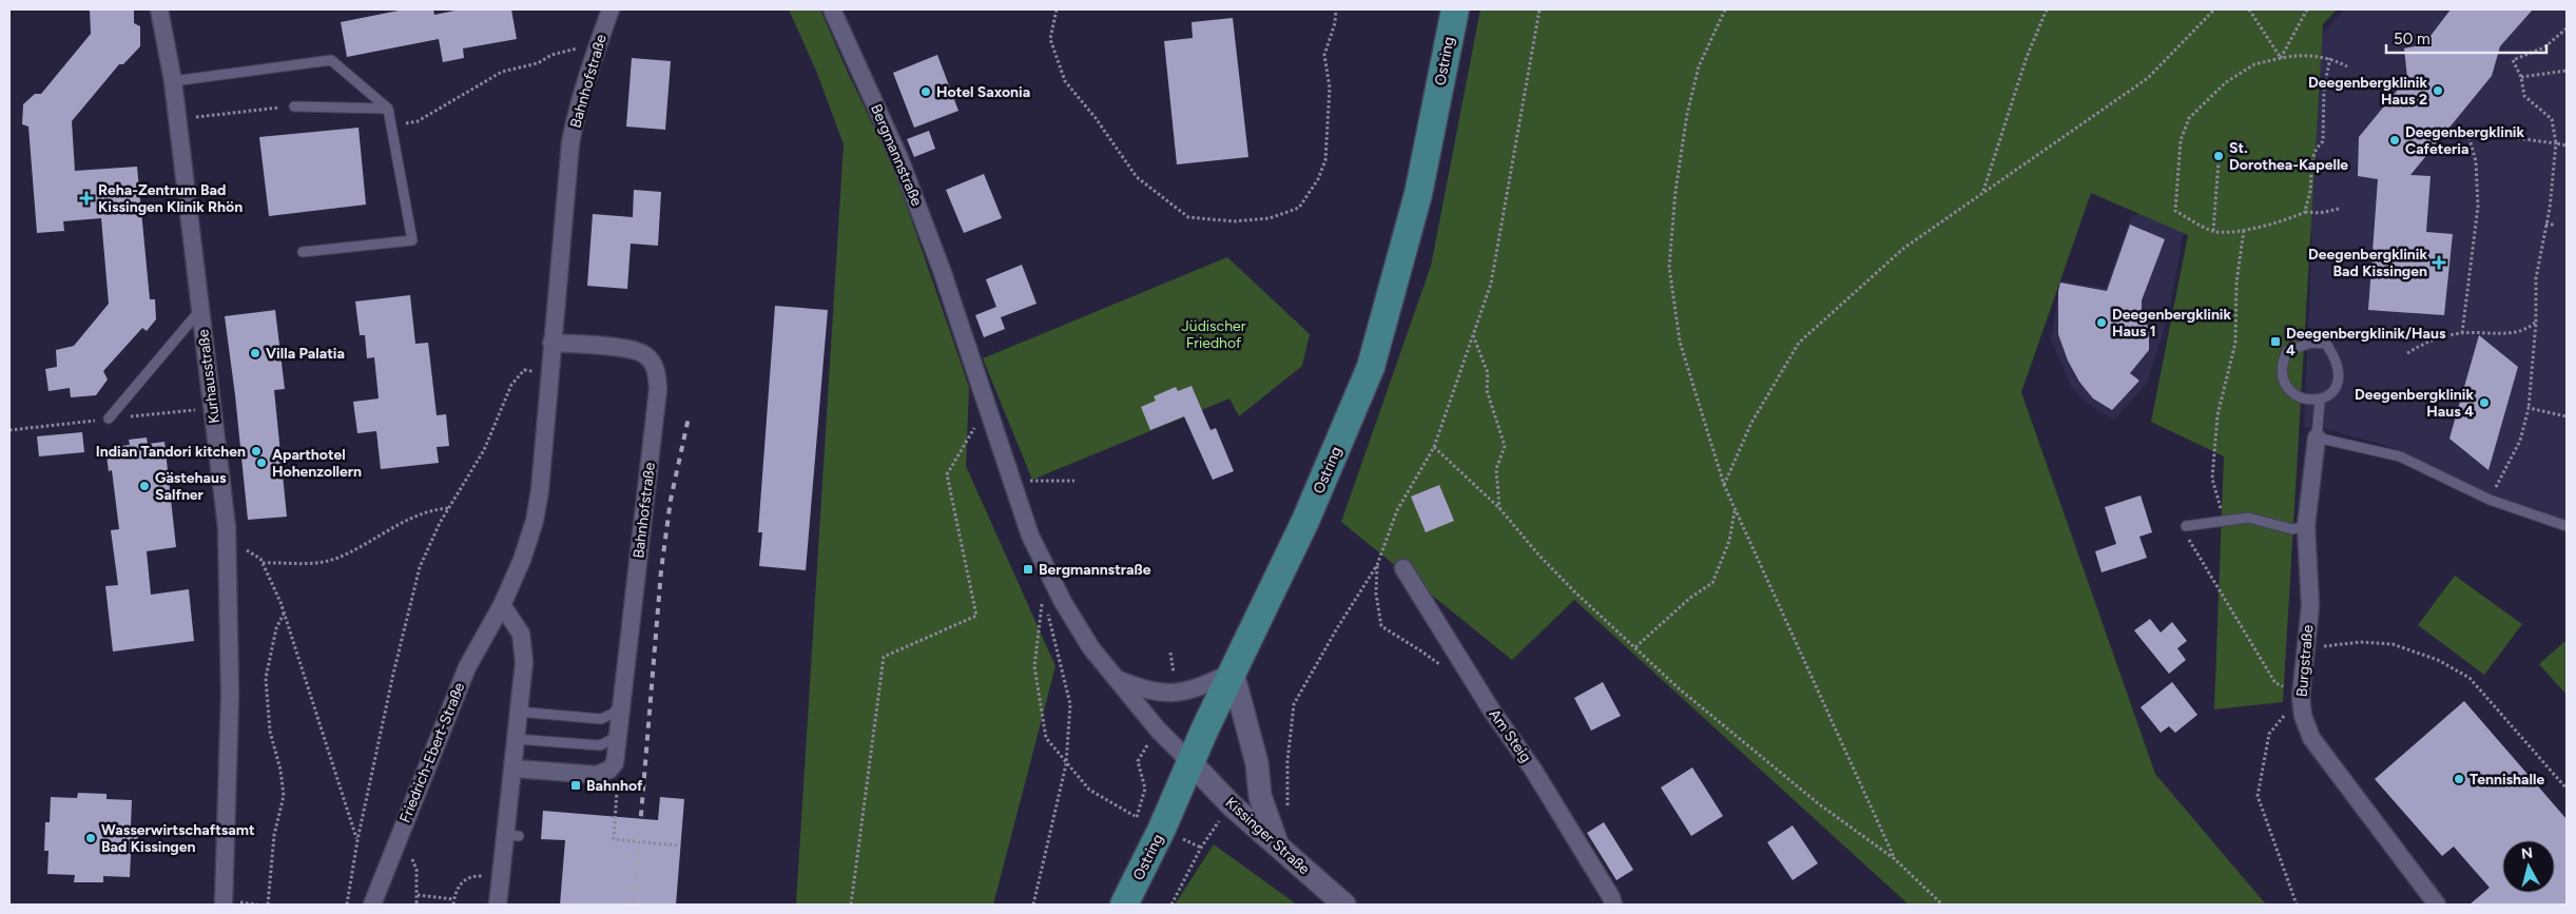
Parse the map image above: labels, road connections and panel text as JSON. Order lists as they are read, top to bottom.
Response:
{
  "streets": {
    "main road": ["Ostring"],
    "street": [
      "Bahnhofstraße",
      "Bergmannstraße",
      "Kurhausstraße",
      "Burgstraße",
      "Am Steig",
      "Friedrich-Ebert-Straße",
      "Kissinger Straße"
    ]
  },
  "crossings": [
    ["Ostring", "Bergmannstraße"],
    ["Ostring", "Kissinger Straße"],
    ["Bahnhofstraße", "Friedrich-Ebert-Straße"],
    ["Bergmannstraße", "Kissinger Straße"]
  ],
  "parks": ["Jüdischer Friedhof"],
  "places": {
    "other": [
      "Deegenbergklinik Haus 2",
      "Hotel Saxonia",
      "Deegenbergklinik Cafeteria",
      "St. Dorothea-Kapelle",
      "Deegenbergklinik Haus 1",
      "Villa Palatia",
      "Deegenbergklinik Haus 4",
      "Indian Tandori kitchen",
      "Aparthotel Hohenzollern",
      "Gästehaus Salfner",
      "Tennishalle",
      "Wasserwirtschaftsamt Bad Kissingen"
    ],
    "health": ["Reha-Zentrum Bad Kissingen Klinik Rhön", "Deegenbergklinik Bad Kissingen"],
    "transit": ["Deegenbergklinik/Haus 4", "Bergmannstraße", "Bahnhof"]
  },
  "scale_bar": "50 m",
  "north": "top"
}
